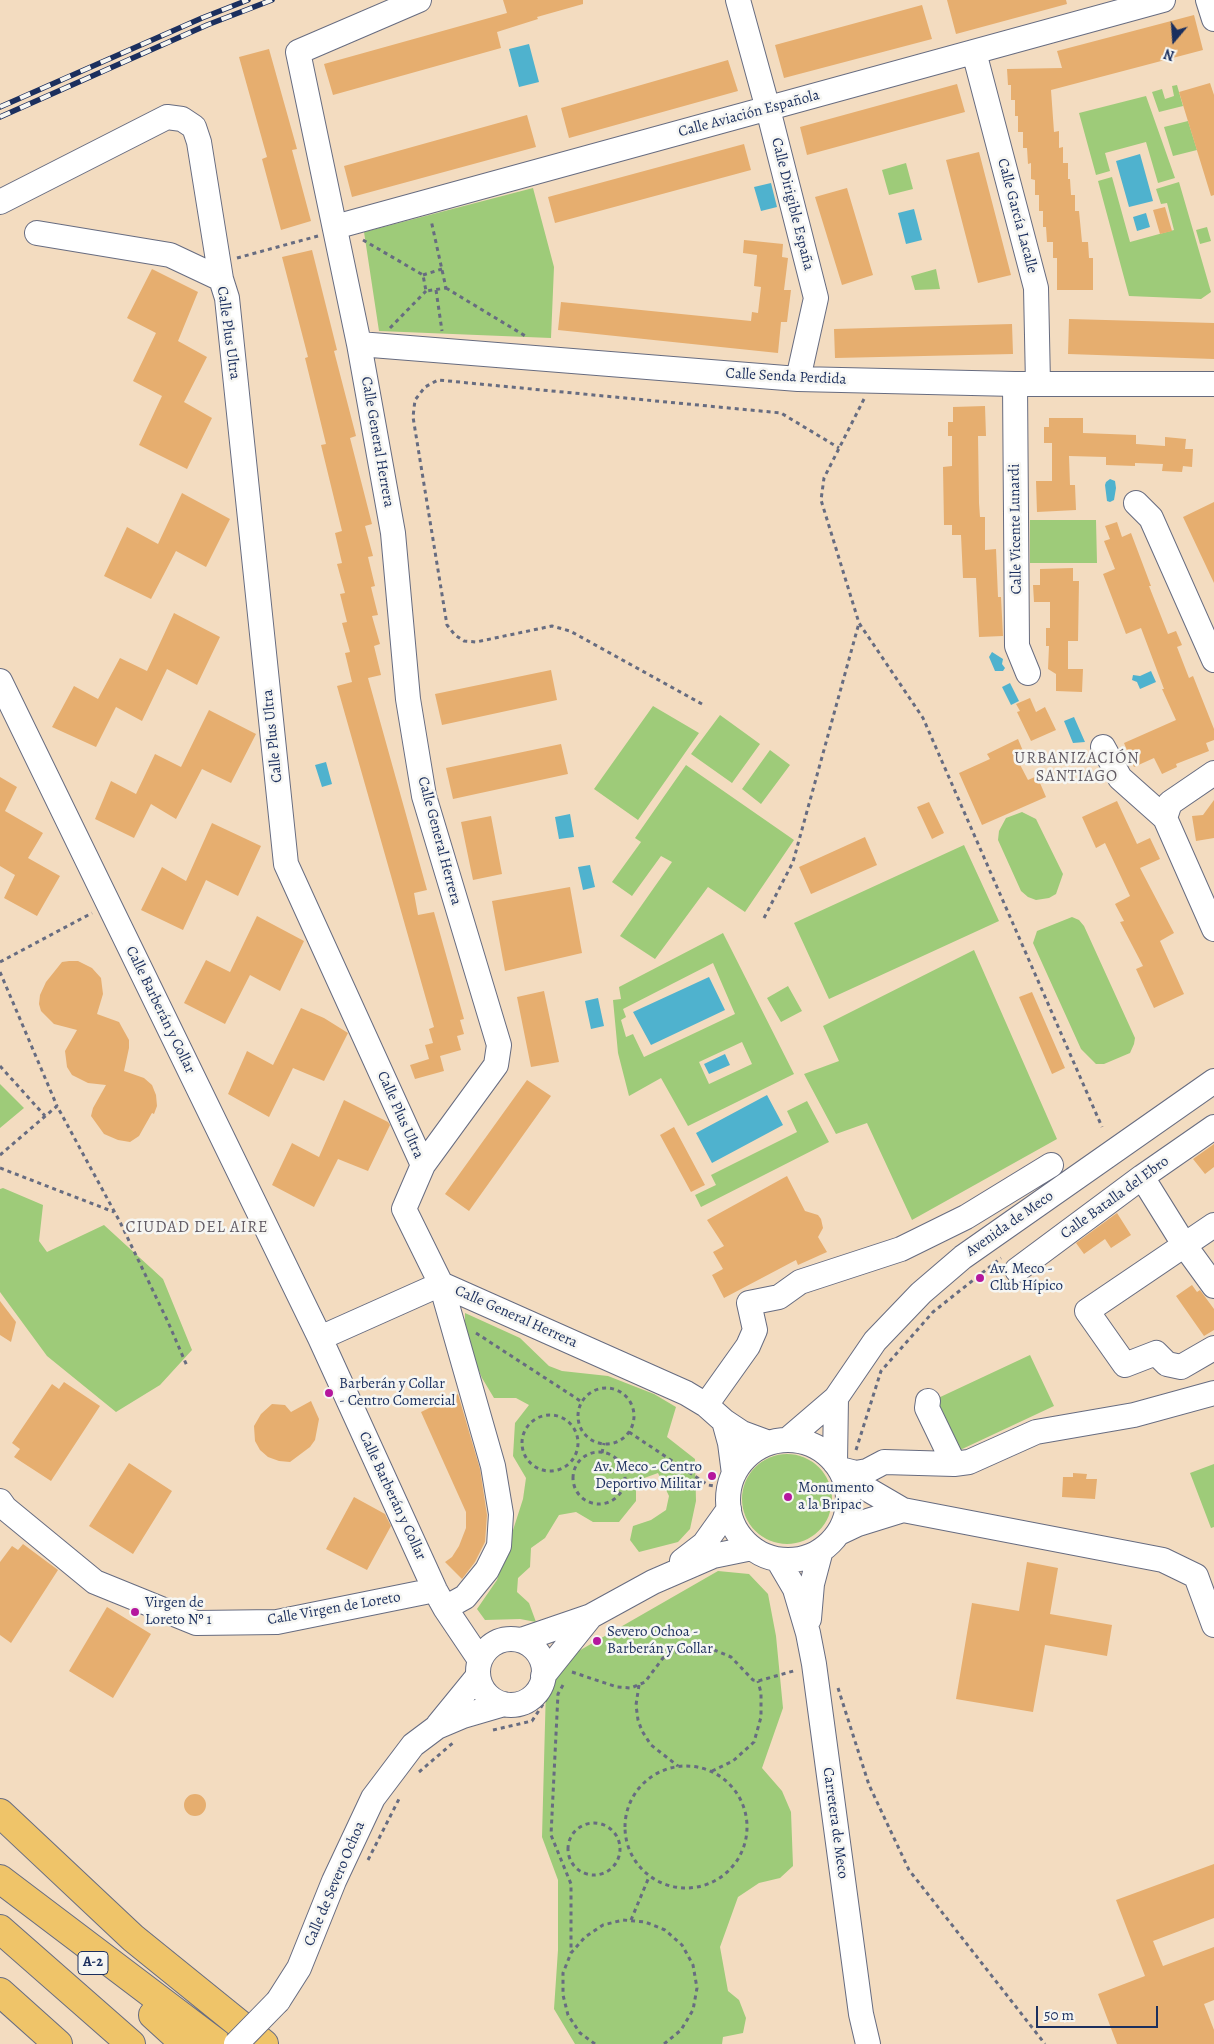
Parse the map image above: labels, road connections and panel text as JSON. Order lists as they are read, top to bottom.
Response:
{
  "streets": {
    "highway": ["A-2"],
    "street": [
      "Calle Aviación Española",
      "Calle Dirigible España",
      "Calle García Lacalle",
      "Calle Plus Ultra",
      "Calle Senda Perdida",
      "Calle General Herrera",
      "Calle Vicente Lunardi",
      "Calle Barberán y Collar",
      "Calle Batalla del Ebro",
      "Avenida de Meco",
      "Calle Virgen de Loreto",
      "Carretera de Meco",
      "Calle de Severo Ochoa"
    ]
  },
  "crossings": [
    ["Calle Aviación Española", "Calle Dirigible España"],
    ["Calle Aviación Española", "Calle García Lacalle"],
    ["Calle Aviación Española", "Calle General Herrera"],
    ["Calle Dirigible España", "Calle Senda Perdida"],
    ["Calle García Lacalle", "Calle Senda Perdida"],
    ["Calle Plus Ultra", "Calle General Herrera"],
    ["Calle Senda Perdida", "Calle General Herrera"],
    ["Calle Senda Perdida", "Calle Vicente Lunardi"],
    ["Calle General Herrera", "Avenida de Meco"],
    ["Calle Barberán y Collar", "Calle Virgen de Loreto"],
    ["Calle Barberán y Collar", "Calle de Severo Ochoa"]
  ],
  "districts": ["URBANIZACIÓN SANTIAGO", "CIUDAD DEL AIRE"],
  "places": [
    "Av. Meco - Club Hípico",
    "Barberán y Collar - Centro Comercial",
    "Av. Meco - Centro Deportivo Militar",
    "Monumento a la Bripac",
    "Virgen de Loreto Nº 1",
    "Severo Ochoa - Barberán y Collar"
  ],
  "scale_bar": "50 m",
  "north": "bottom"
}
